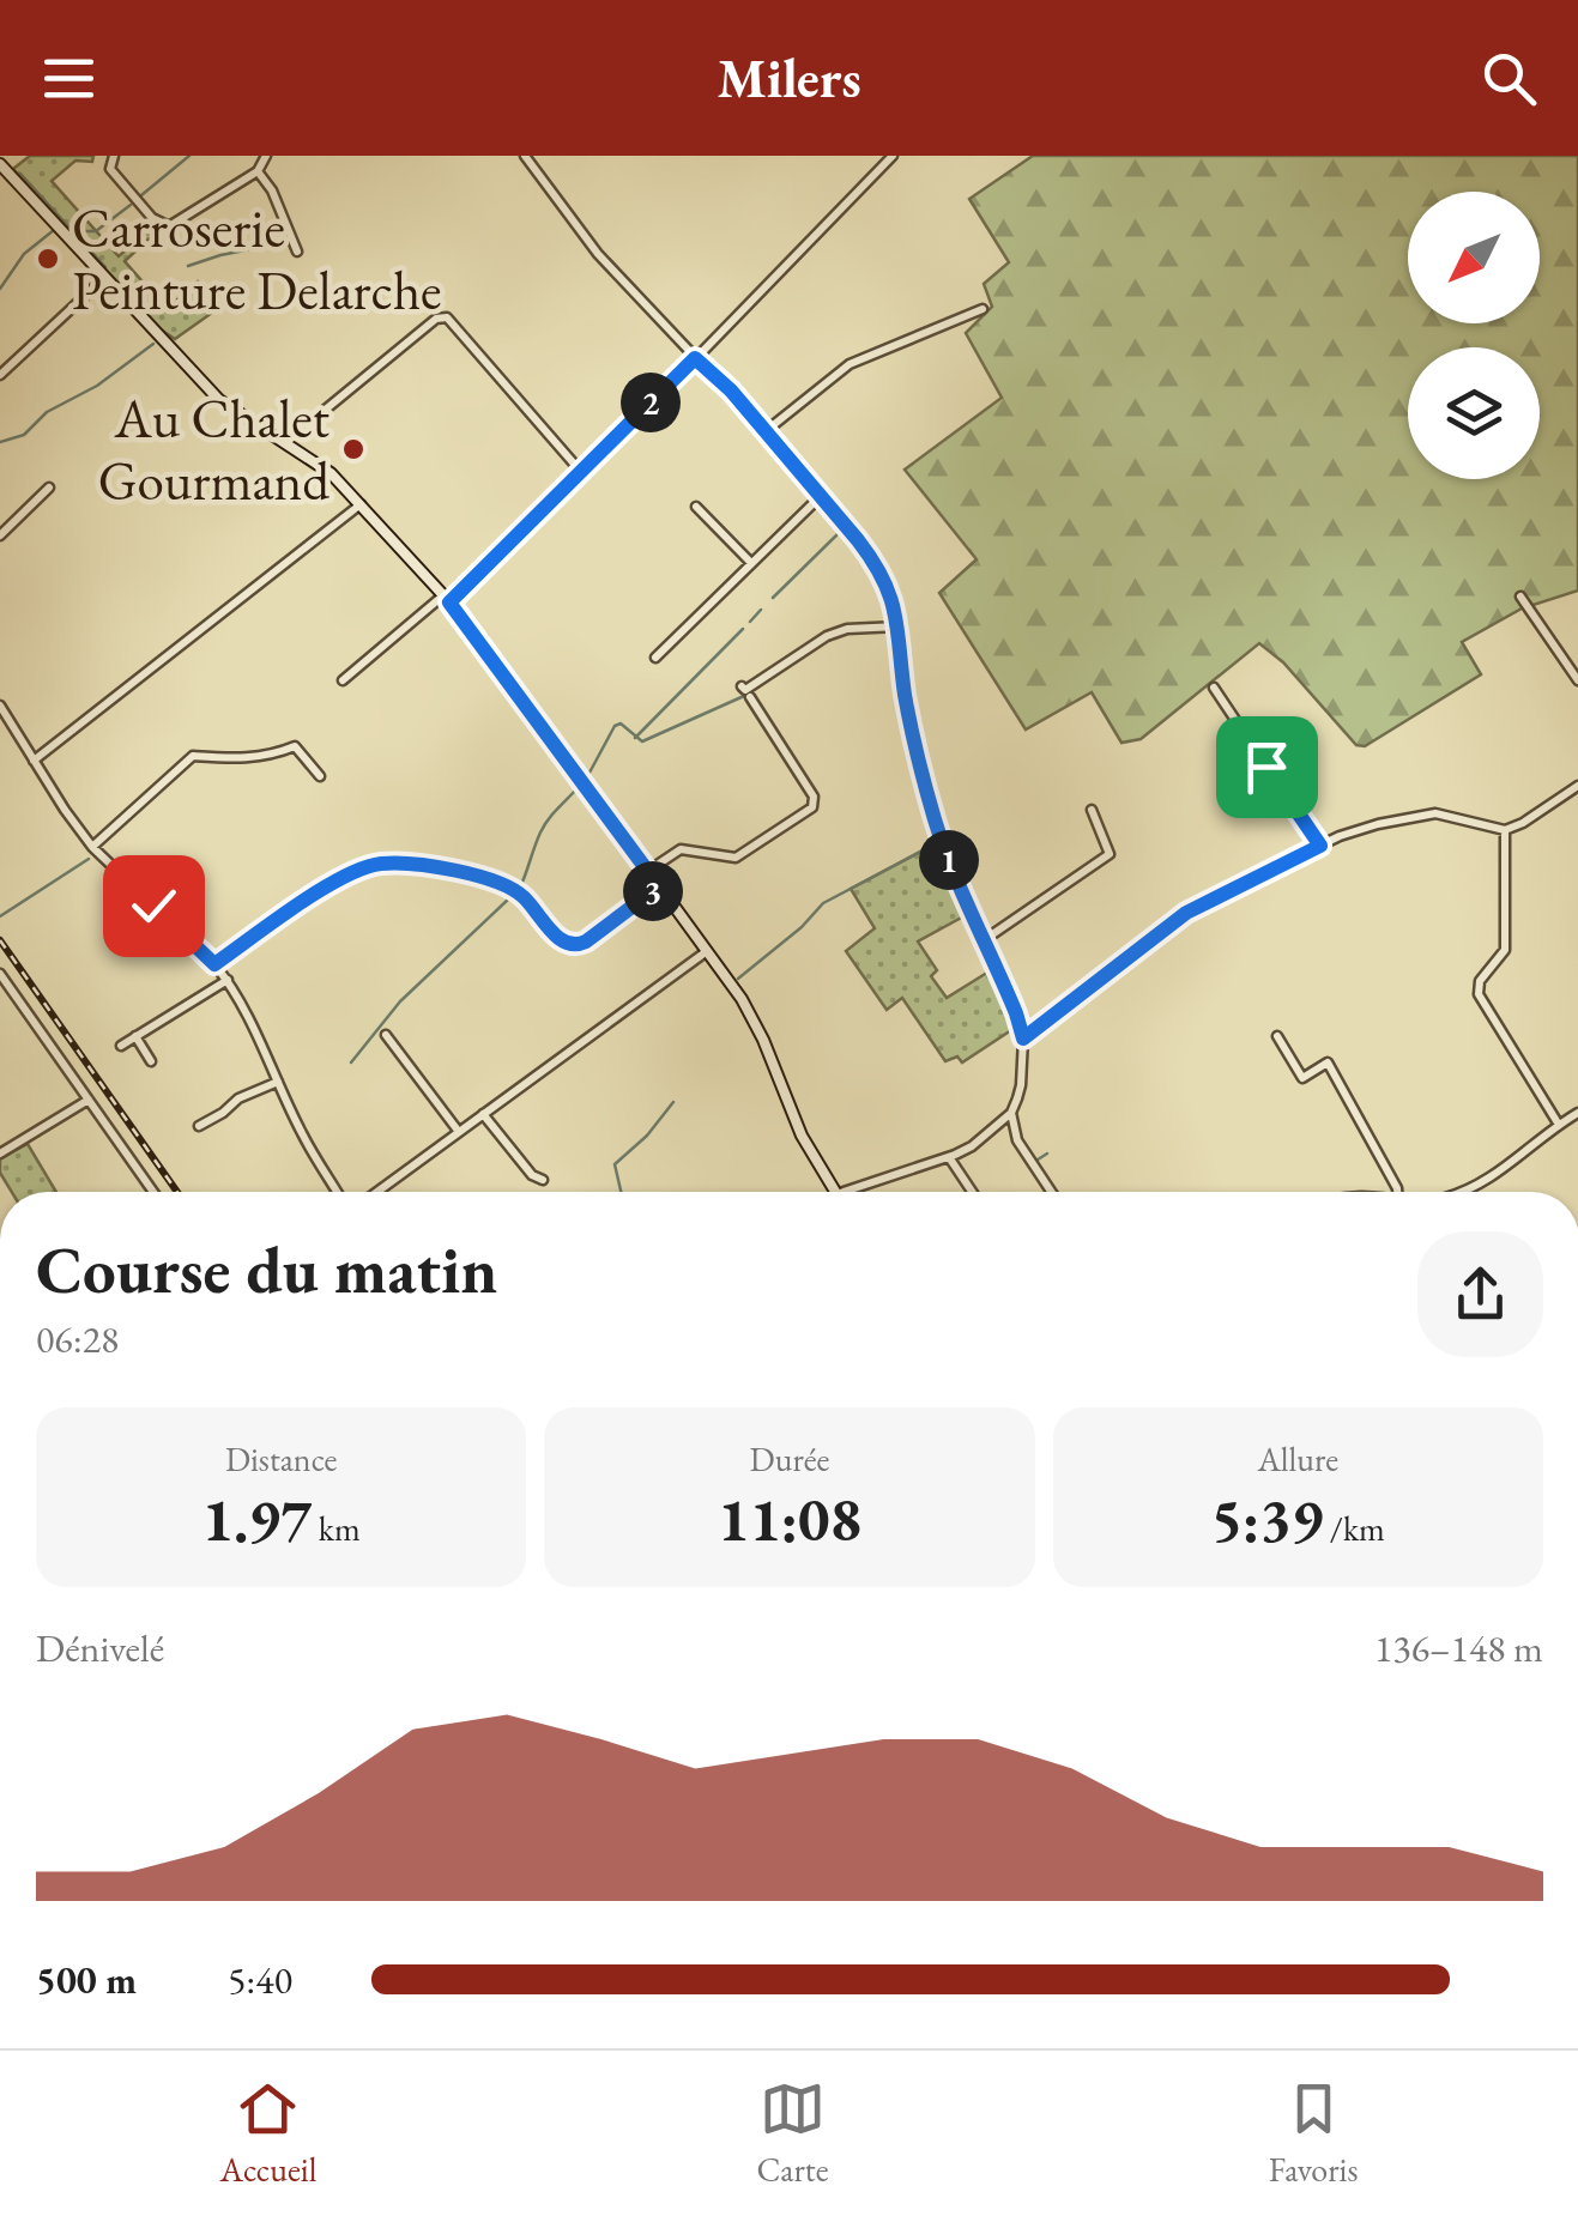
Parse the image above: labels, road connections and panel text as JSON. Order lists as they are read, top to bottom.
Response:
{
  "places": ["Carroserie Peinture Delarche", "Au Chalet Gourmand"],
  "north": "bottom left",
  "page": {
    "header": "Milers",
    "pins": ["2", "1", "3"],
    "heading": ["Course du matin", "06:28"],
    "stats": [
      ["Distance", "1.97 km"],
      ["Durée", "11:08"],
      ["Allure", "5:39 /km"]
    ],
    "chart": ["Dénivelé", "136–148 m"],
    "list": [
      {
        "name": "500 m",
        "note": "5:40"
      }
    ],
    "tabs": ["Accueil", "Carte", "Favoris"]
  }
}
